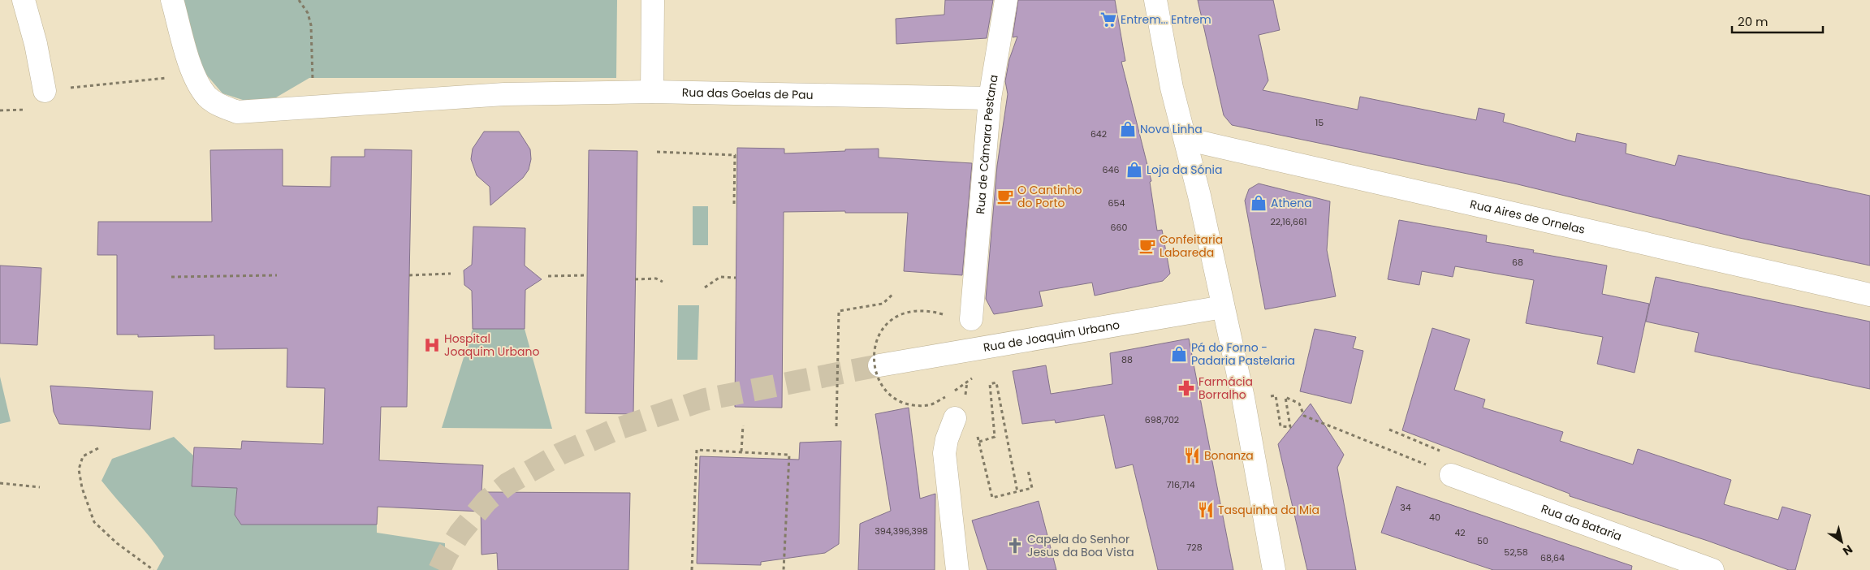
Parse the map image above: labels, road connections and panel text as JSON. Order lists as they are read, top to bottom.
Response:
{
  "streets": {
    "street": [
      "Rua das Goelas de Pau",
      "Rua de Câmara Pestana",
      "Rua Aires de Ornelas",
      "Rua de Joaquim Urbano",
      "Rua da Bataria"
    ]
  },
  "crossings": [
    ["Rua das Goelas de Pau", "Rua de Câmara Pestana"]
  ],
  "places": {
    "supermarket": ["Entrem... Entrem"],
    "shop": [
      "Nova Linha",
      "Loja da Sónia",
      "Athena",
      "Pá do Forno - Padaria Pastelaria"
    ],
    "cafe": ["O Cantinho do Porto", "Confeitaria Labareda"],
    "hospital": ["Hospital Joaquim Urbano"],
    "pharmacy": ["Farmácia Borralho"],
    "restaurant": ["Bonanza", "Tasquinha da Mia"],
    "church": ["Capela do Senhor Jesus da Boa Vista"]
  },
  "house_numbers": [
    "15",
    "642",
    "646",
    "654",
    "22,16,661",
    "660",
    "68",
    "88",
    "698,702",
    "716,714",
    "34",
    "40",
    "394,396,398",
    "42",
    "50",
    "728",
    "52,58",
    "68,64"
  ],
  "scale_bar": "20 m",
  "north": "bottom right"
}
